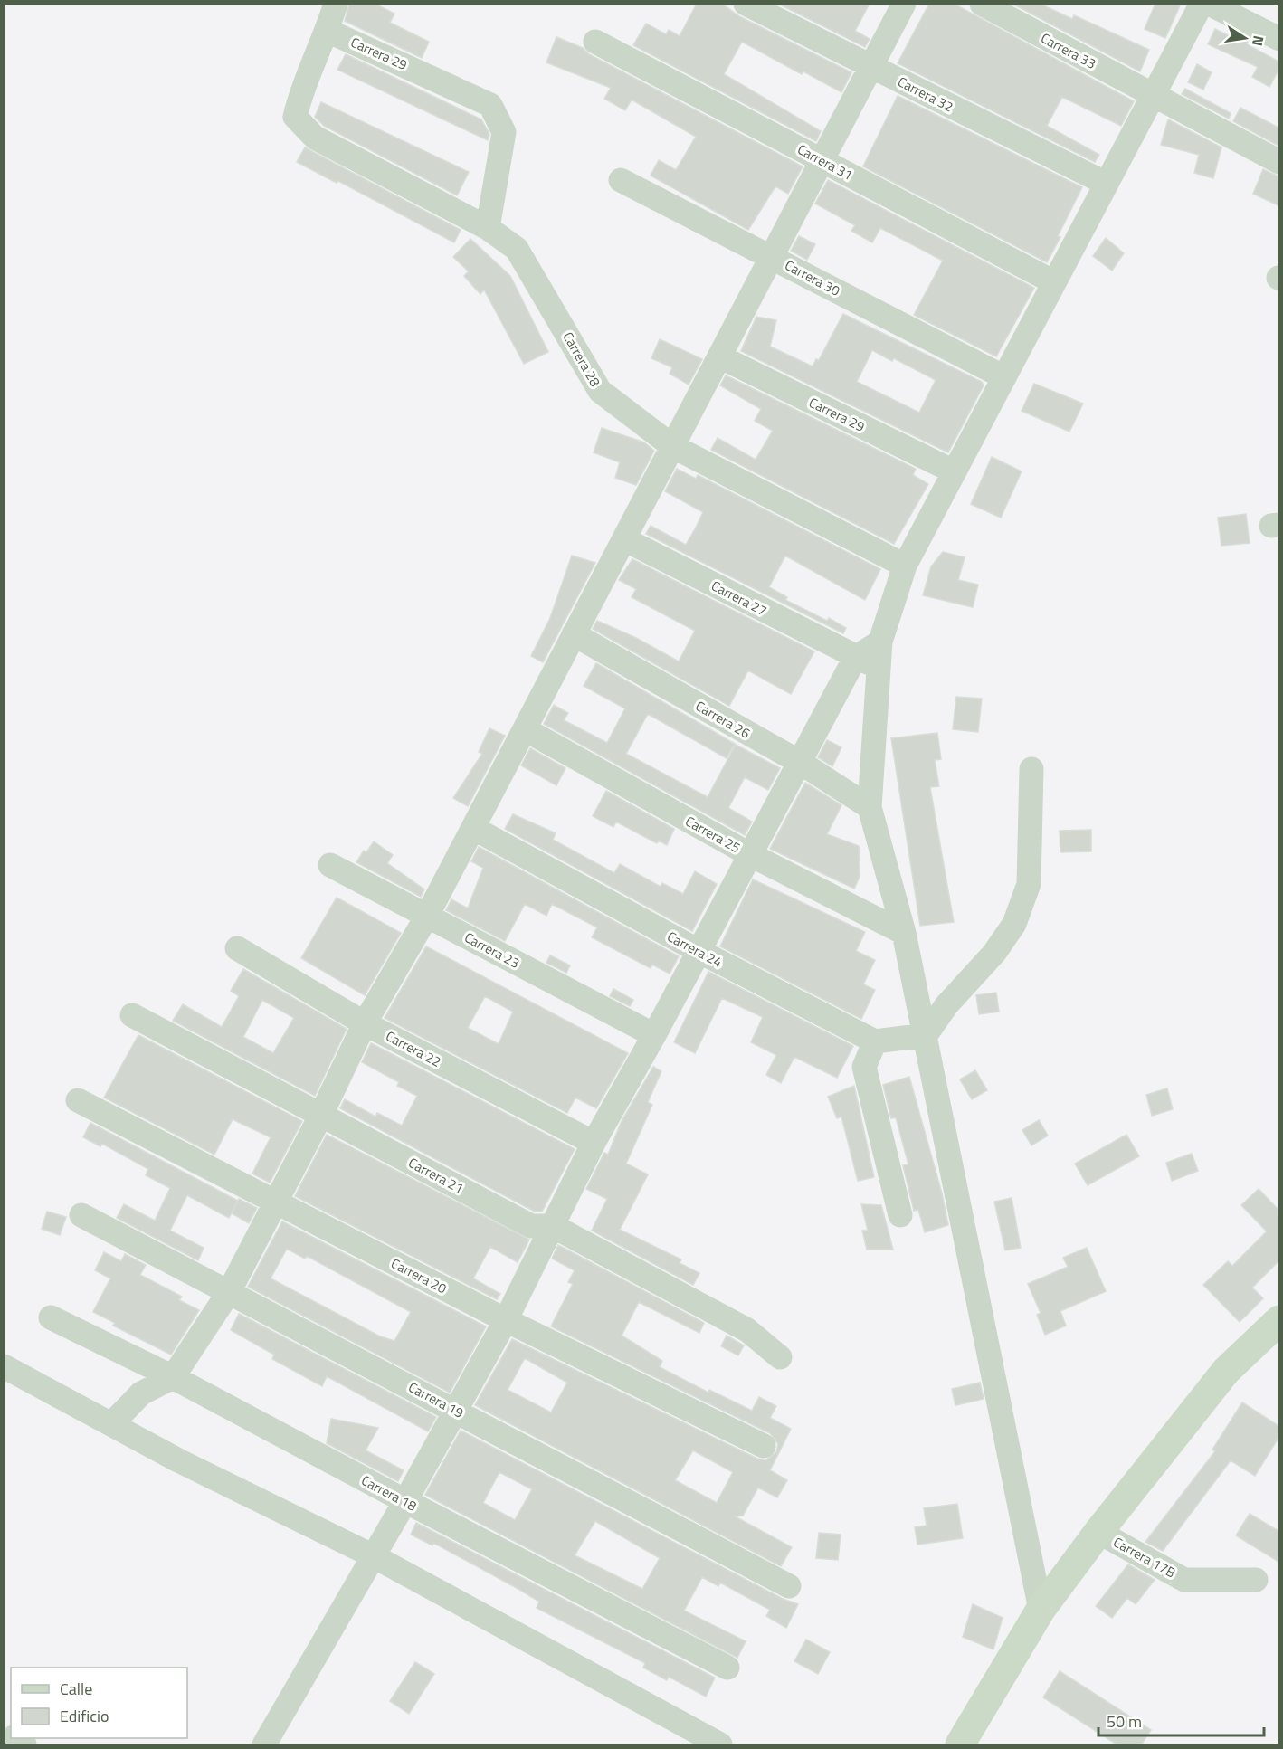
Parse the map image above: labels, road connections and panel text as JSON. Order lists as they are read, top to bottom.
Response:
{
  "streets": {
    "street": [
      "Carrera 33",
      "Carrera 29",
      "Carrera 32",
      "Carrera 31",
      "Carrera 30",
      "Carrera 28",
      "Carrera 27",
      "Carrera 26",
      "Carrera 25",
      "Carrera 24",
      "Carrera 23",
      "Carrera 22",
      "Carrera 21",
      "Carrera 20",
      "Carrera 19",
      "Carrera 18",
      "Carrera 17B"
    ]
  },
  "crossings": [
    ["Carrera 29", "Carrera 28"]
  ],
  "legend": ["Calle", "Edificio"],
  "scale_bar": "50 m",
  "north": "right"
}
